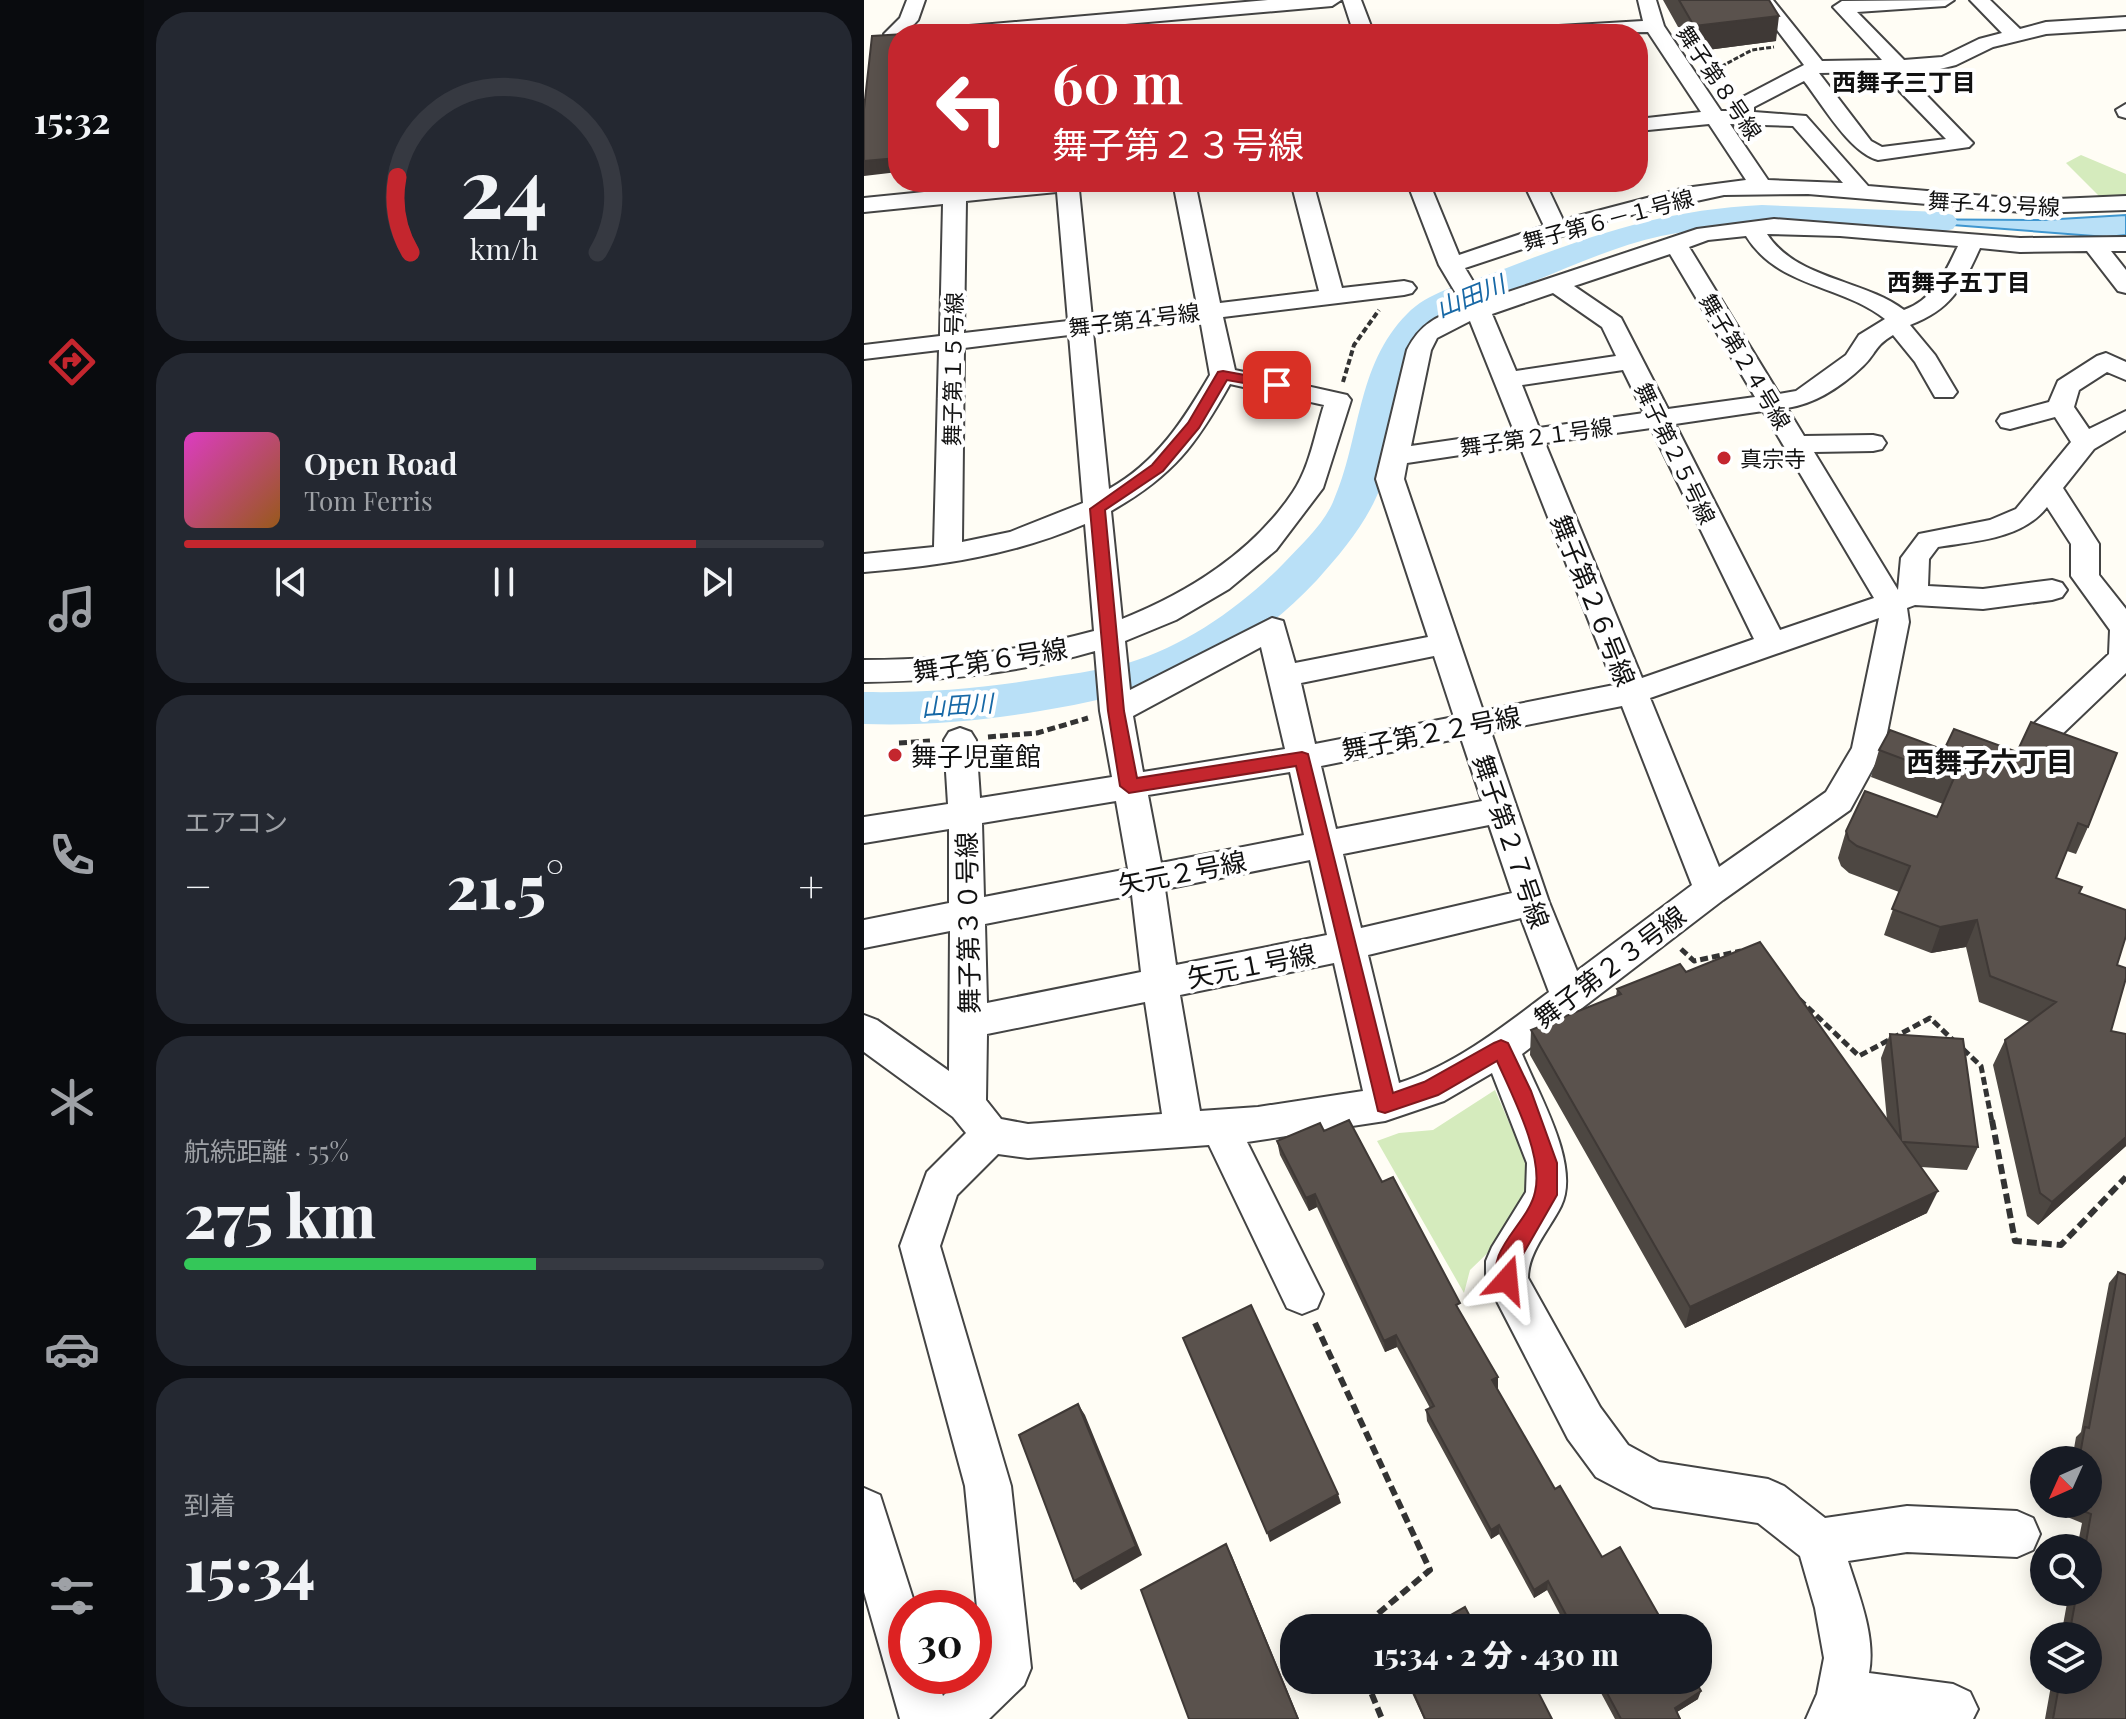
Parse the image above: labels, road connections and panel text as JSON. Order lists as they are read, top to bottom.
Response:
{
  "streets": {
    "street": [
      "舞子第８号線",
      "舞子４９号線",
      "舞子第６－１号線",
      "舞子第４号線",
      "舞子第２４号線",
      "舞子第１５号線",
      "舞子第２１号線",
      "舞子第２５号線",
      "舞子第２６号線",
      "舞子第６号線",
      "舞子第２２号線",
      "舞子第２７号線",
      "矢元２号線",
      "舞子第３０号線",
      "矢元１号線",
      "舞子第２３号線"
    ]
  },
  "crossings": [
    ["舞子第８号線", "舞子第６－１号線"],
    ["舞子４９号線", "舞子第６－１号線"],
    ["舞子第６－１号線", "舞子第２６号線"],
    ["舞子第４号線", "舞子第１５号線"],
    ["舞子第２４号線", "舞子第２１号線"],
    ["舞子第２４号線", "舞子第２２号線"],
    ["舞子第２４号線", "舞子第２３号線"],
    ["舞子第２１号線", "舞子第２５号線"],
    ["舞子第２１号線", "舞子第２６号線"],
    ["舞子第２１号線", "舞子第２７号線"],
    ["舞子第２５号線", "舞子第２２号線"],
    ["舞子第２６号線", "舞子第２２号線"],
    ["舞子第２６号線", "舞子第２７号線"],
    ["舞子第２６号線", "舞子第２３号線"],
    ["舞子第２２号線", "舞子第２７号線"],
    ["舞子第２２号線", "舞子第３０号線"],
    ["舞子第２２号線", "舞子第２３号線"],
    ["舞子第２７号線", "矢元２号線"],
    ["舞子第２７号線", "矢元１号線"],
    ["舞子第２７号線", "舞子第２３号線"],
    ["矢元２号線", "舞子第３０号線"],
    ["舞子第３０号線", "矢元１号線"],
    ["舞子第３０号線", "舞子第２３号線"]
  ],
  "districts": ["西舞子三丁目", "西舞子五丁目", "西舞子六丁目"],
  "water": ["山田川"],
  "places": ["真宗寺", "舞子児童館"],
  "north": "bottom left",
  "page": {
    "tabs": "15:32",
    "turn": ["60 m", "舞子第２３号線"],
    "song": ["Open Road", "Tom Ferris"],
    "tile": [
      "エアコン",
      ["航続距離 · 55%", "275 km"],
      ["到着", "15:34"]
    ],
    "heat": ["−", "21.5°", "+"],
    "limit": "30",
    "trip": "15:34 · 2 分 · 430 m",
    "gauge": ["24", "km/h"]
  }
}
